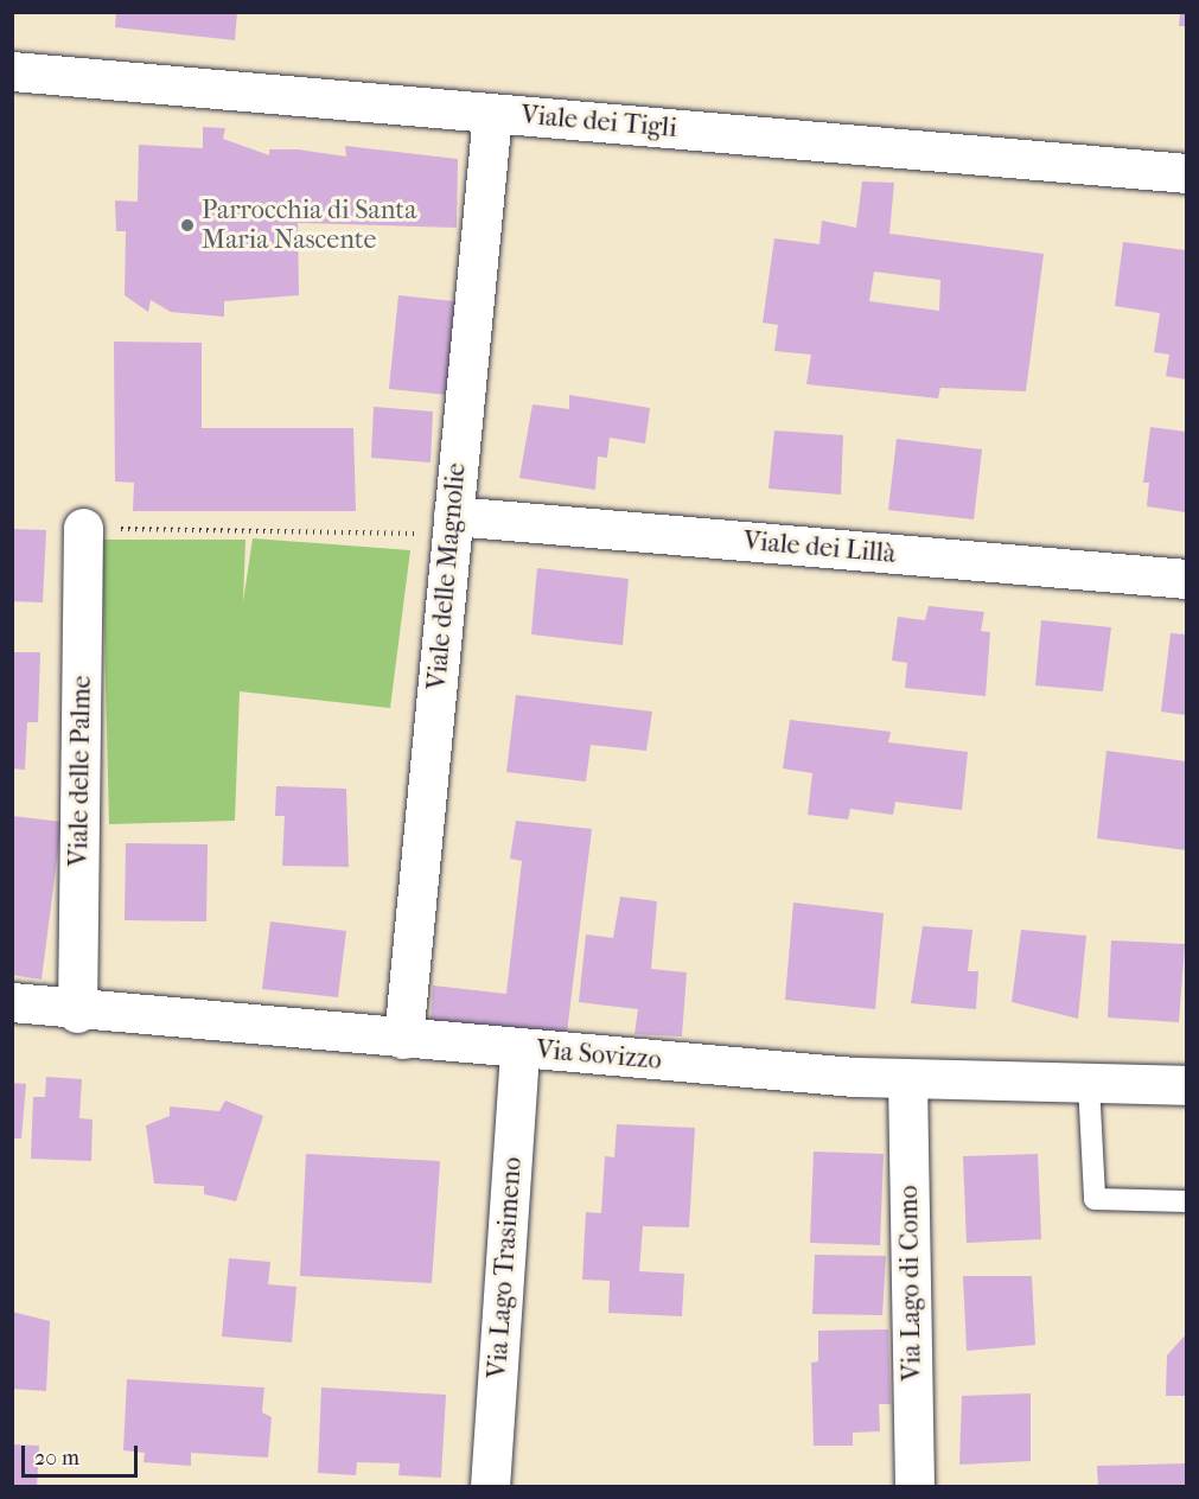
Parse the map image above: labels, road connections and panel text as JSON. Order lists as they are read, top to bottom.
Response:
{
  "streets": {
    "street": [
      "Viale dei Tigli",
      "Viale dei Lillà",
      "Viale delle Magnolie",
      "Viale delle Palme",
      "Via Sovizzo",
      "Via Lago Trasimeno",
      "Via Lago di Como"
    ]
  },
  "crossings": [
    ["Viale dei Tigli", "Viale delle Magnolie"],
    ["Viale dei Lillà", "Viale delle Magnolie"],
    ["Viale delle Magnolie", "Via Sovizzo"],
    ["Viale delle Palme", "Via Sovizzo"],
    ["Via Sovizzo", "Via Lago Trasimeno"],
    ["Via Sovizzo", "Via Lago di Como"]
  ],
  "places": ["Parrocchia di Santa Maria Nascente"],
  "scale_bar": "20 m"
}
